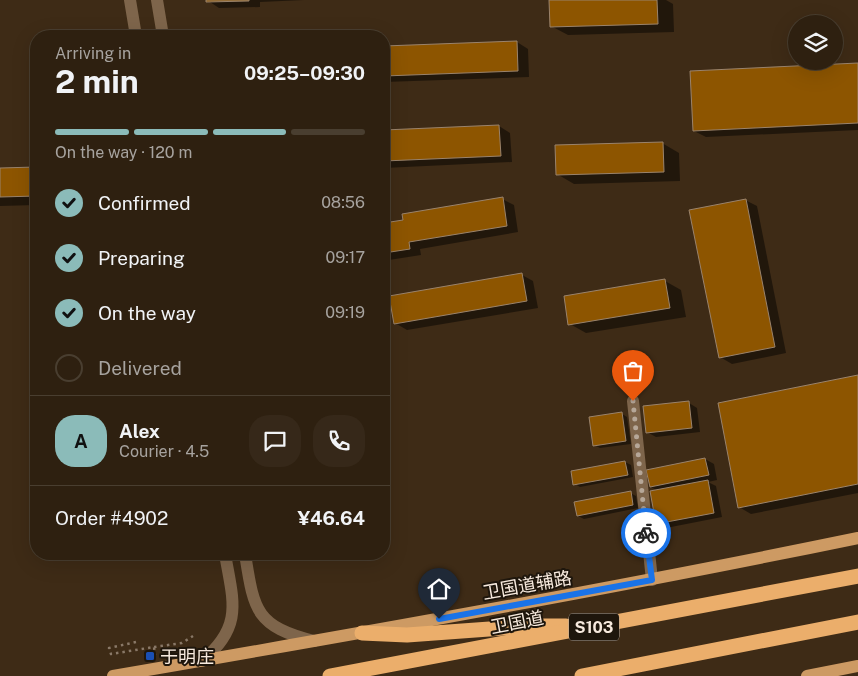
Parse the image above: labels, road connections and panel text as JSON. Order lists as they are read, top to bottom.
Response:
{
  "streets": {
    "highway": ["卫国道", "S103"],
    "main road": ["卫国道辅路"]
  },
  "places": {
    "transit": ["于明庄"]
  },
  "page": {
    "heading": ["2 min", "Arriving in", "09:25–09:30"],
    "panel": [
      "Alex",
      "Courier · 4.5",
      "Order #4902",
      "¥46.64"
    ],
    "bar": "On the way · 120 m",
    "list": [
      ["Confirmed", "08:56"],
      ["Preparing", "09:17"],
      ["On the way", "09:19"],
      "Delivered"
    ],
    "round": "A"
  }
}
